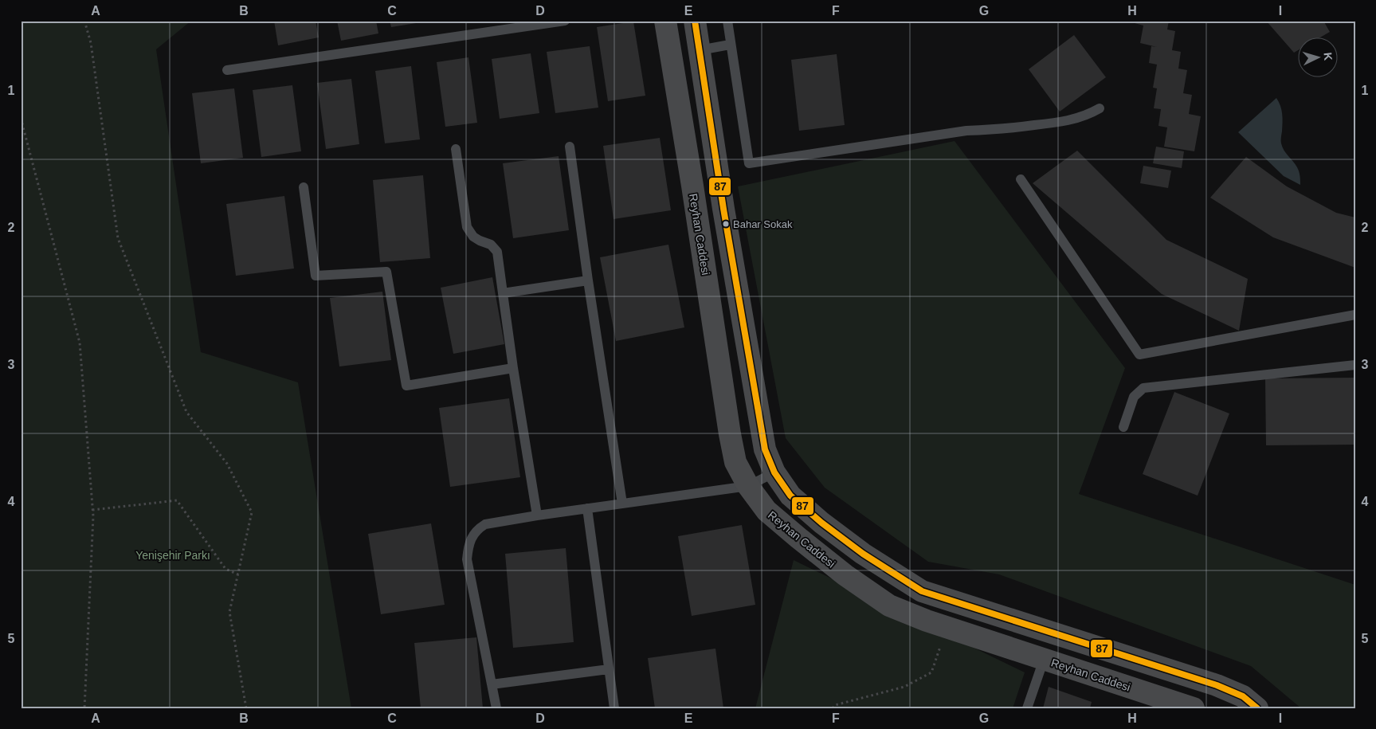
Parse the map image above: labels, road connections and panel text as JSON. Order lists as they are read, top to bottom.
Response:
{
  "streets": {
    "main road": ["Reyhan Caddesi"]
  },
  "parks": ["Yenişehir Parkı"],
  "places": ["Bahar Sokak"],
  "lines": ["transit line 87"],
  "north": "right",
  "grid": {
    "columns": [
      "A",
      "B",
      "C",
      "D",
      "E",
      "F",
      "G",
      "H",
      "I"
    ],
    "rows": [
      "1",
      "2",
      "3",
      "4",
      "5"
    ]
  }
}
